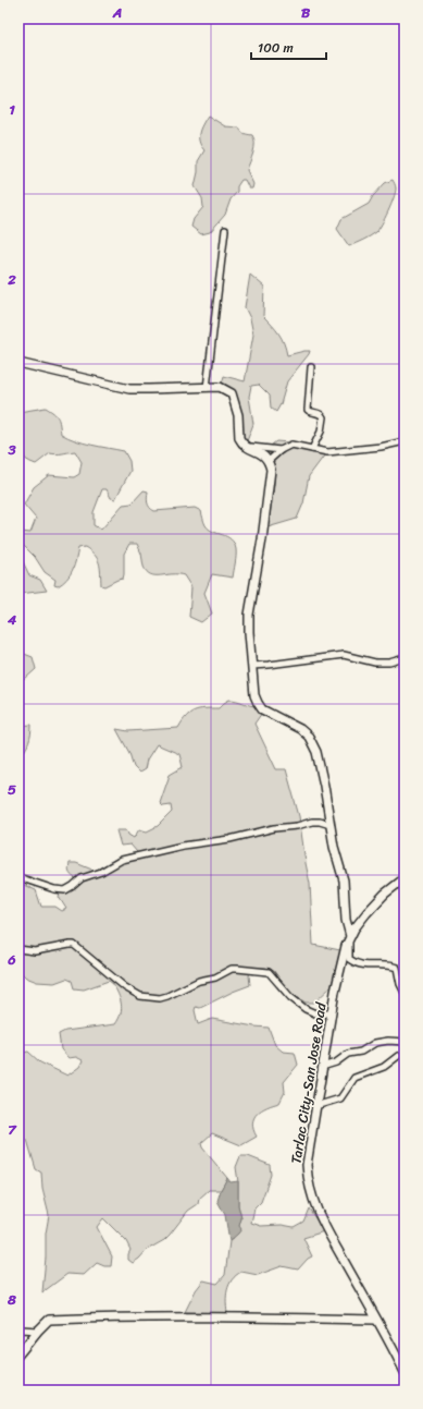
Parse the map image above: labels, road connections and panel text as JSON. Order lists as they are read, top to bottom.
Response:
{
  "streets": {
    "street": ["Tarlac City-San Jose Road"]
  },
  "scale_bar": "100 m",
  "grid": {
    "columns": ["A", "B"],
    "rows": [
      "1",
      "2",
      "3",
      "4",
      "5",
      "6",
      "7",
      "8"
    ]
  }
}
